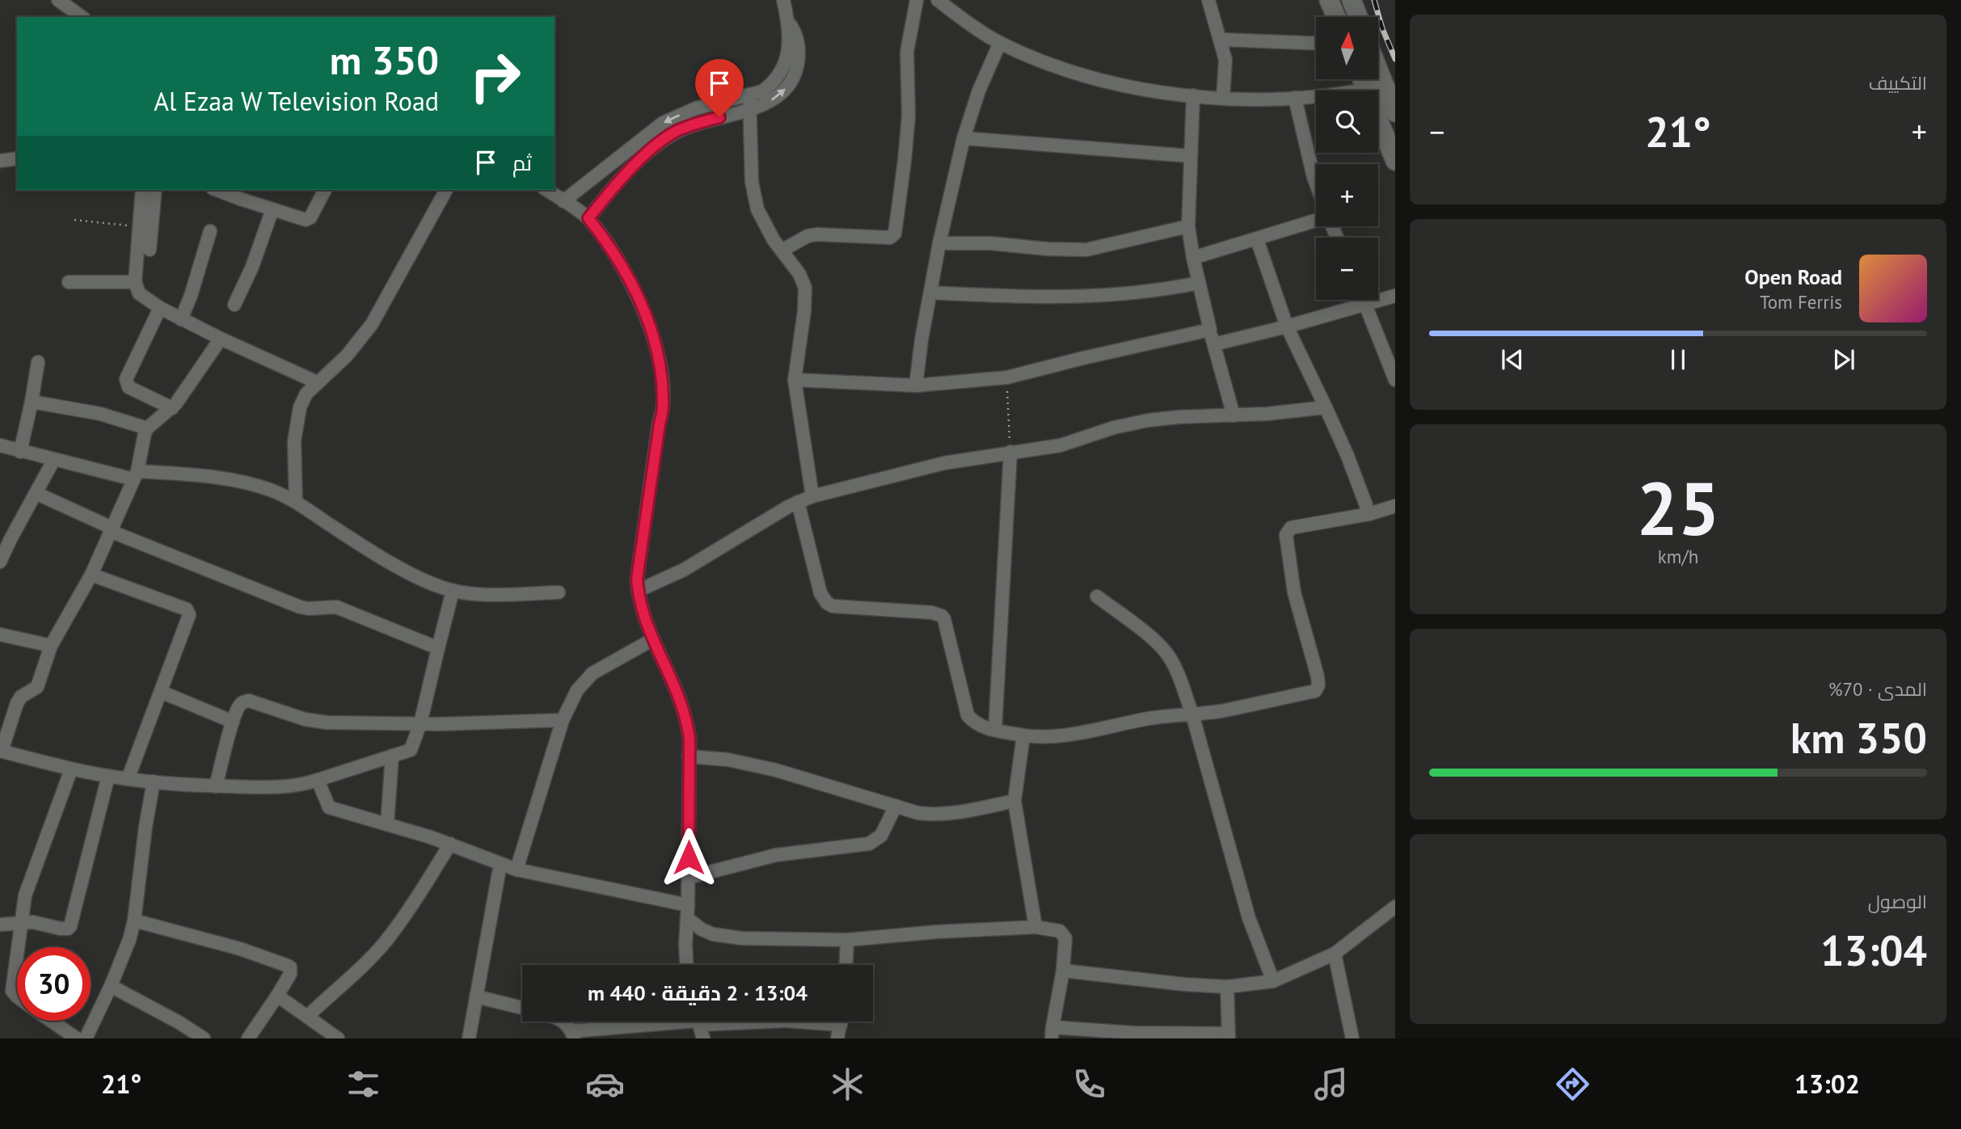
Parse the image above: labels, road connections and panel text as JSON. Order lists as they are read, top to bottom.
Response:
{
  "north": "top",
  "page": {
    "tile": [
      "التكييف",
      ["25", "km/h"],
      ["المدى · 70%", "350 km"],
      ["الوصول", "13:04"]
    ],
    "map_buttons": ["+", "−"],
    "turn": ["350 m", "Al Ezaa W Television Road"],
    "heat": ["−", "21°", "+"],
    "then": "ثم",
    "song": ["Open Road", "Tom Ferris"],
    "limit": "30",
    "trip": "13:04 · 2 دقيقة · 440 m",
    "tabs": ["13:02", "21°"]
  }
}
